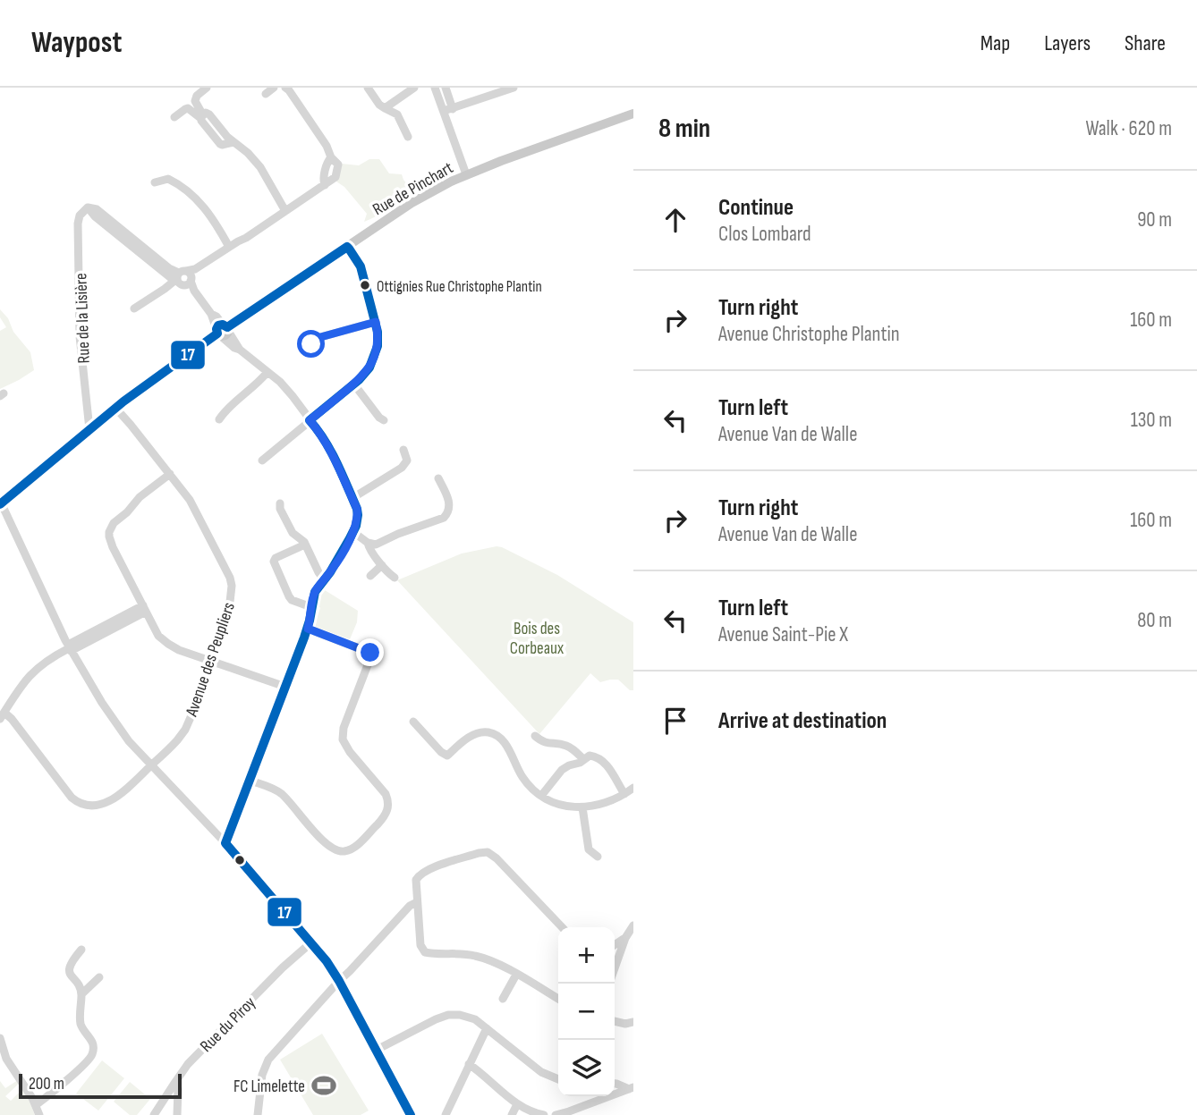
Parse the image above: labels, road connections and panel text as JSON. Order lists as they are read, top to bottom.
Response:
{
  "streets": {
    "main road": ["Rue de Pinchart"],
    "street": ["Rue de la Lisière", "Avenue des Peupliers", "Rue du Piroy"]
  },
  "crossings": [
    ["Rue de Pinchart", "Rue de la Lisière"],
    ["Rue de Pinchart", "Avenue des Peupliers"]
  ],
  "parks": ["Bois des Corbeaux"],
  "places": {
    "other": ["Ottignies Rue Christophe Plantin"],
    "sports": ["FC Limelette"]
  },
  "lines": ["transit line 17"],
  "scale_bar": "200 m",
  "page": {
    "header": "Waypost",
    "nav": ["Map", "Layers", "Share"],
    "heading": ["8 min", "Walk · 620 m"],
    "list": [
      ["Continue", "Clos Lombard", "90 m"],
      ["Turn right", "Avenue Christophe Plantin", "160 m"],
      ["Turn left", "Avenue Van de Walle", "130 m"],
      ["Turn right", "Avenue Van de Walle", "160 m"],
      ["Turn left", "Avenue Saint-Pie X", "80 m"],
      "Arrive at destination"
    ],
    "map_buttons": ["+", "−"],
    "scale": "200 m"
  }
}
